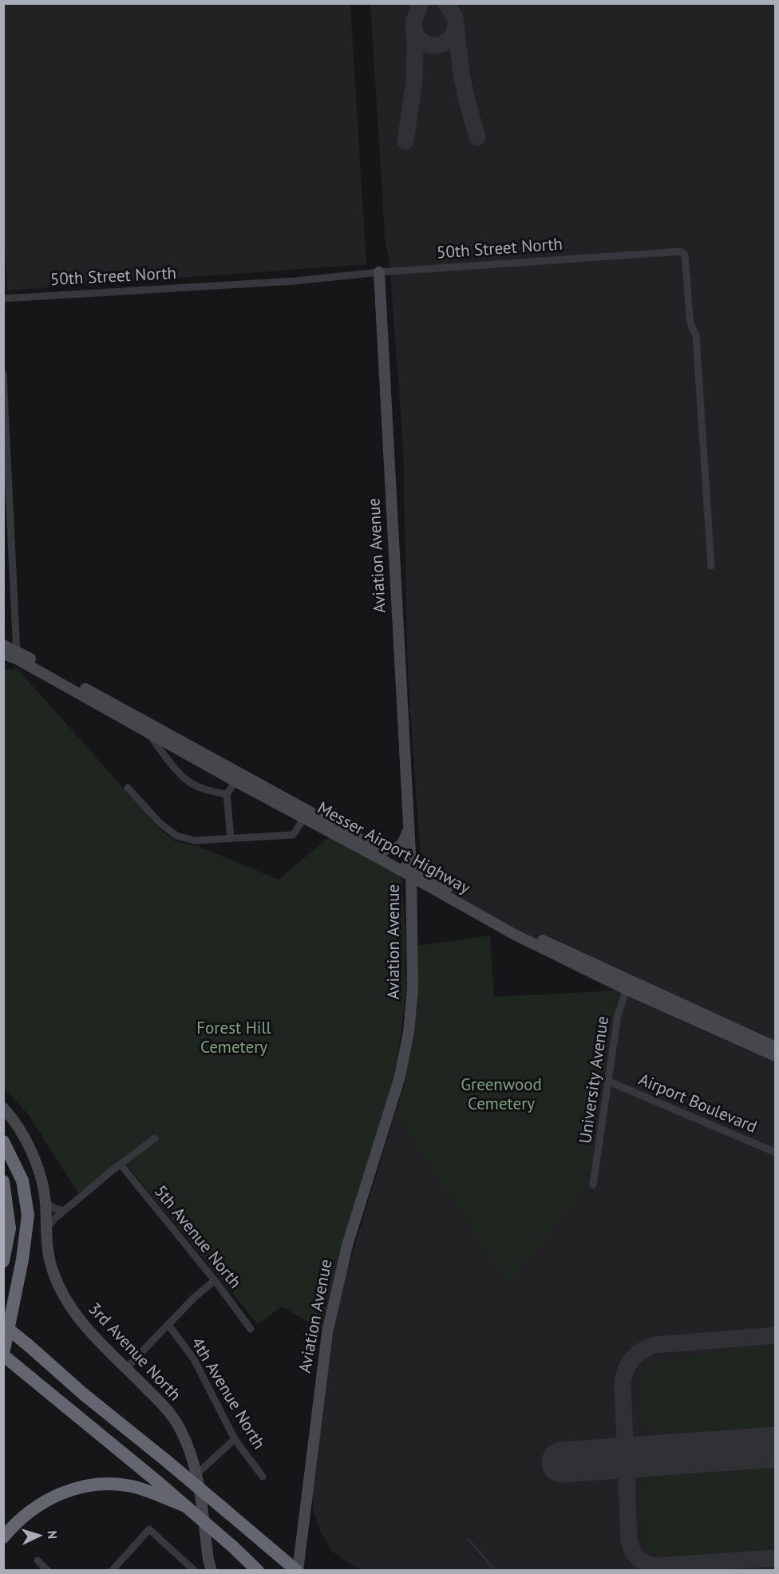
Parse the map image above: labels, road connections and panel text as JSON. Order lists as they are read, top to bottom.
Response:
{
  "streets": {
    "street": [
      "50th Street North",
      "Aviation Avenue",
      "Messer Airport Highway",
      "University Avenue",
      "Airport Boulevard",
      "5th Avenue North",
      "3rd Avenue North",
      "4th Avenue North"
    ]
  },
  "crossings": [
    ["50th Street North", "Aviation Avenue"],
    ["Aviation Avenue", "Messer Airport Highway"],
    ["Messer Airport Highway", "University Avenue"],
    ["University Avenue", "Airport Boulevard"]
  ],
  "parks": ["Forest Hill Cemetery", "Greenwood Cemetery"],
  "north": "right"
}
